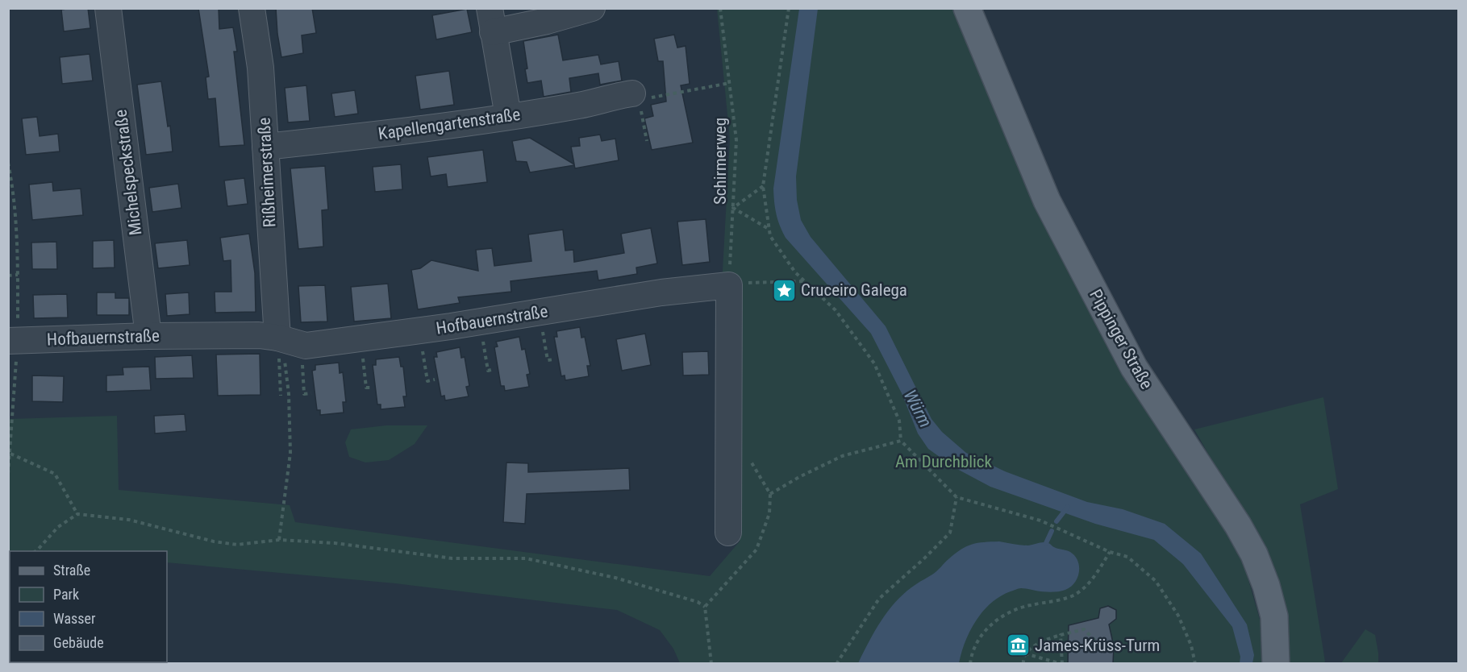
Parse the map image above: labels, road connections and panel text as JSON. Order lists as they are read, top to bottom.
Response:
{
  "streets": {
    "main road": ["Pippinger Straße"],
    "street": [
      "Kapellengartenstraße",
      "Michelspeckstraße",
      "Rißheimerstraße",
      "Hofbauernstraße"
    ],
    "path": ["Schirmerweg"]
  },
  "crossings": [
    ["Kapellengartenstraße", "Rißheimerstraße"],
    ["Schirmerweg", "Hofbauernstraße"],
    ["Michelspeckstraße", "Hofbauernstraße"],
    ["Rißheimerstraße", "Hofbauernstraße"]
  ],
  "water": ["Würm"],
  "parks": ["Am Durchblick"],
  "places": {
    "place": ["Cruceiro Galega"],
    "museum": ["James-Krüss-Turm"]
  },
  "legend": [
    "Straße",
    "Park",
    "Wasser",
    "Gebäude"
  ]
}
